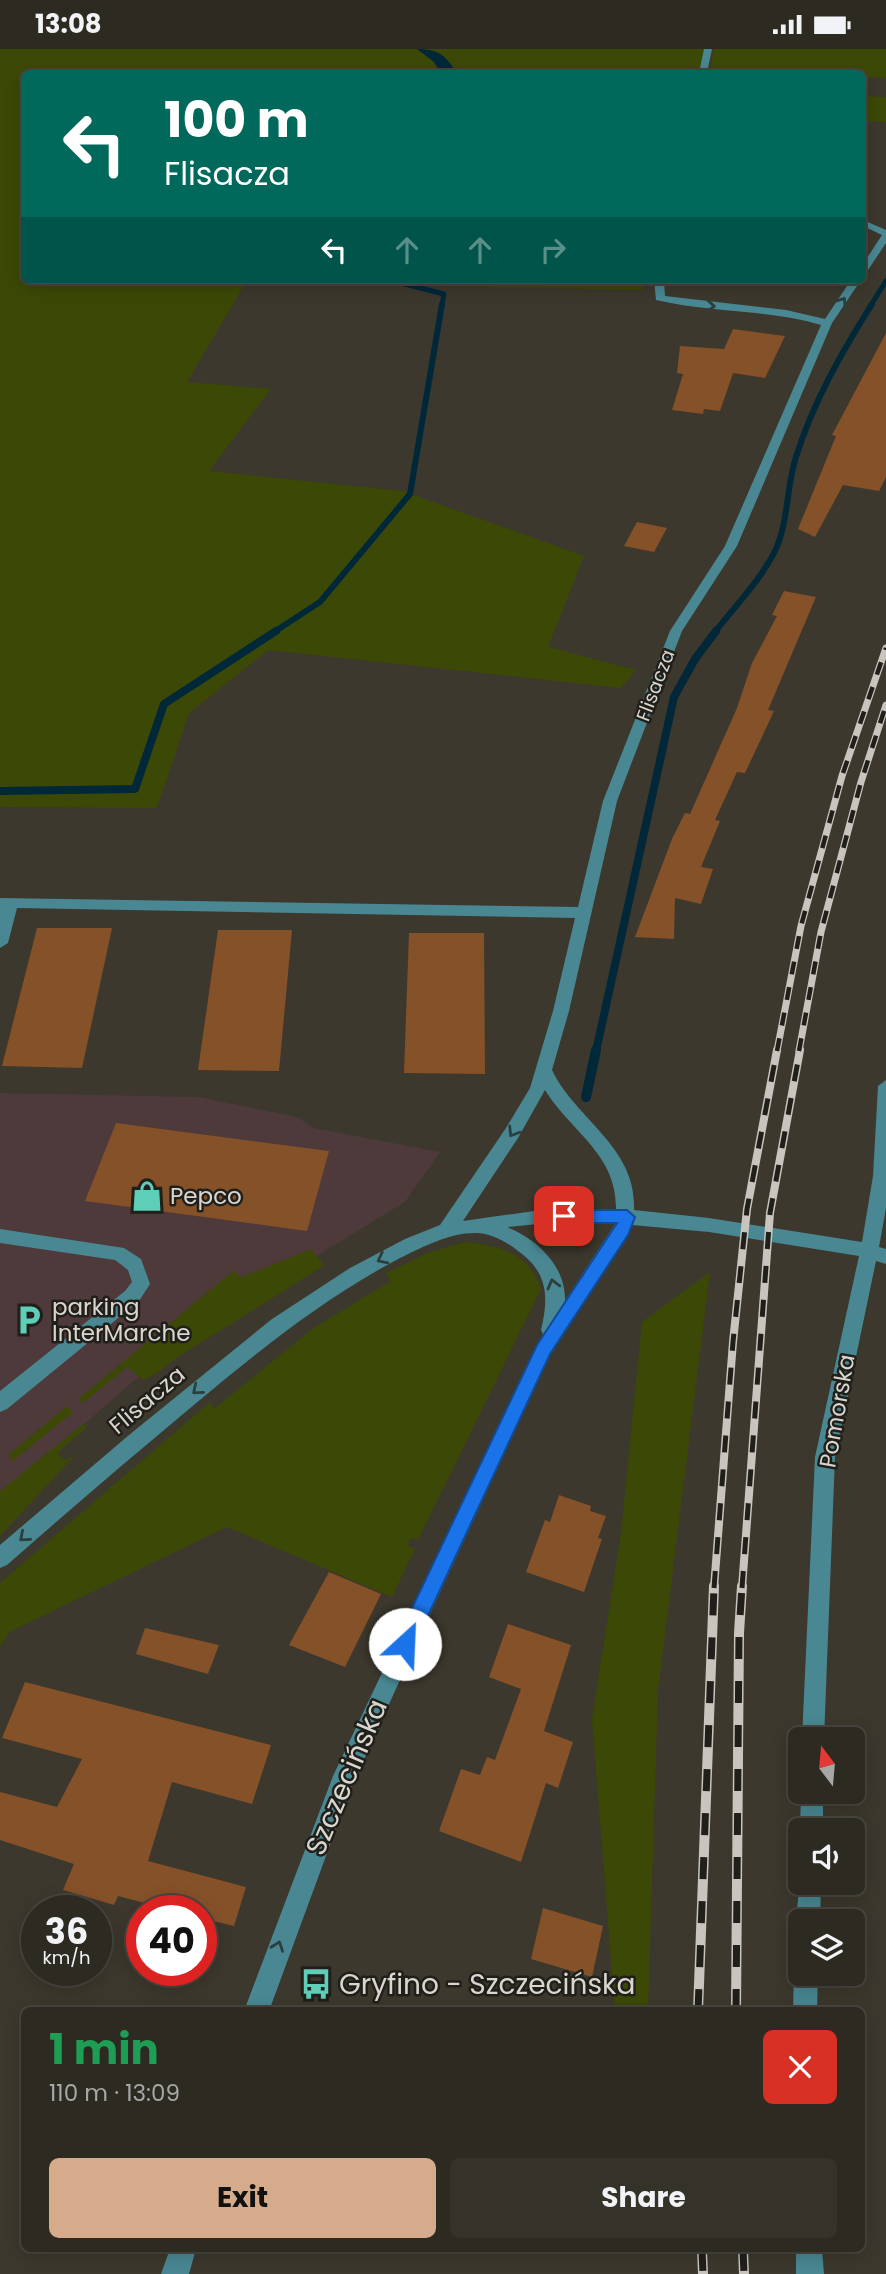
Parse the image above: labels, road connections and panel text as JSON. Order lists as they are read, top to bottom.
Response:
{
  "streets": {
    "street": ["Flisacza", "Pomorska", "Szczecińska"]
  },
  "crossings": [
    ["Flisacza", "Pomorska"],
    ["Flisacza", "Szczecińska"]
  ],
  "one_way": ["Szczecińska"],
  "places": {
    "shop": ["Pepco"],
    "parking": ["parking InterMarche"],
    "bus stop": ["Gryfino - Szczecińska"]
  },
  "north": "top",
  "page": {
    "status": "13:08",
    "turn": ["100 m", "Flisacza"],
    "speed": "36 km/h",
    "limit": "40",
    "heading": ["1 min", "110 m · 13:09"],
    "buttons": ["Exit", "Share"]
  }
}
